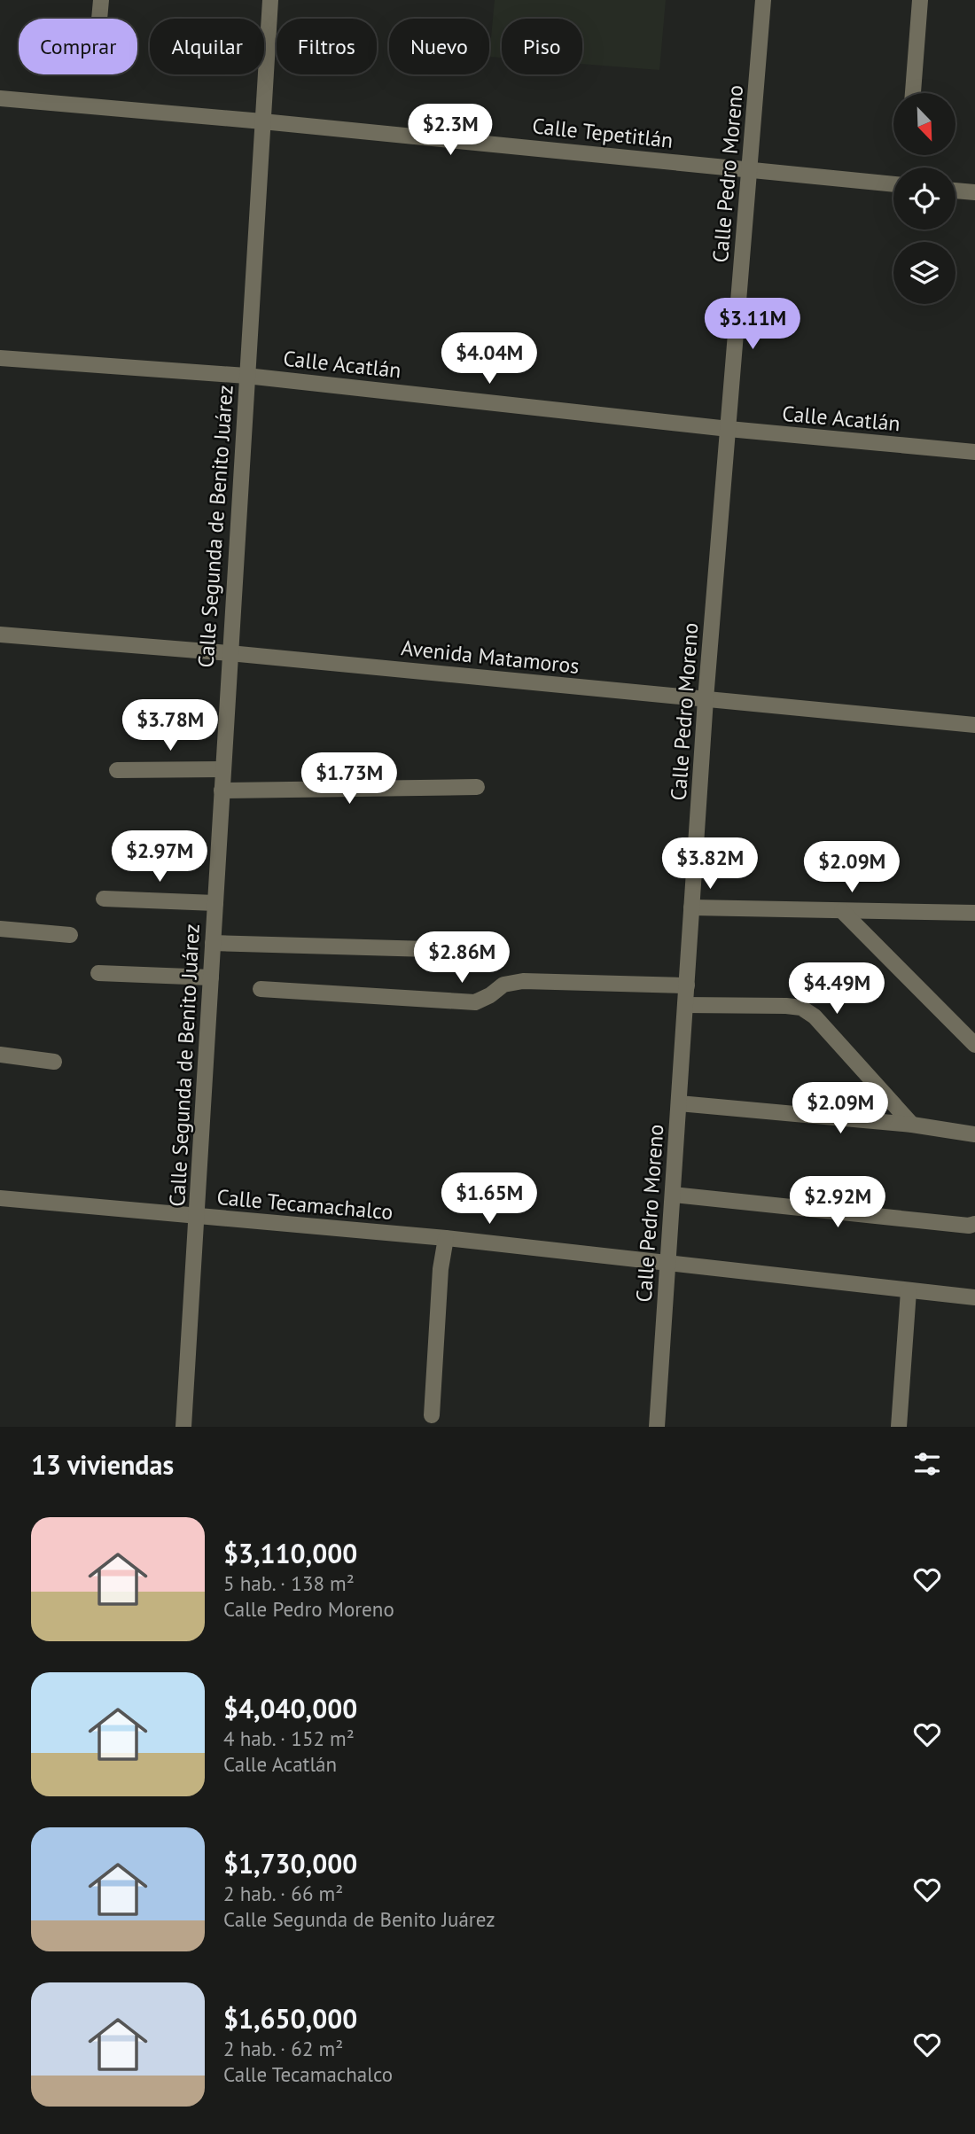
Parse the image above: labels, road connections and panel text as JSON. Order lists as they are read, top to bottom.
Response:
{
  "streets": {
    "street": [
      "Calle Tepetitlán",
      "Calle Pedro Moreno",
      "Calle Acatlán",
      "Calle Segunda de Benito Juárez",
      "Avenida Matamoros",
      "Calle Tecamachalco"
    ]
  },
  "crossings": [
    ["Calle Tepetitlán", "Calle Pedro Moreno"],
    ["Calle Tepetitlán", "Calle Segunda de Benito Juárez"],
    ["Calle Pedro Moreno", "Calle Acatlán"],
    ["Calle Pedro Moreno", "Avenida Matamoros"],
    ["Calle Pedro Moreno", "Calle Tecamachalco"],
    ["Calle Acatlán", "Calle Segunda de Benito Juárez"],
    ["Calle Segunda de Benito Juárez", "Avenida Matamoros"],
    ["Calle Segunda de Benito Juárez", "Calle Tecamachalco"]
  ],
  "north": "bottom right",
  "page": {
    "chip": [
      "Comprar",
      "Alquilar",
      "Filtros",
      "Nuevo",
      "Piso"
    ],
    "price": [
      "$2.3M",
      "$3.11M",
      "$4.04M",
      "$3.78M",
      "$1.73M",
      "$2.97M",
      "$3.82M",
      "$2.09M",
      "$2.86M",
      "$4.49M",
      "$2.09M",
      "$1.65M",
      "$2.92M"
    ],
    "heading": "13 viviendas",
    "list": [
      {
        "name": "$3,110,000",
        "note": "5 hab. · 138 m² · Calle Pedro Moreno"
      },
      {
        "name": "$4,040,000",
        "note": "4 hab. · 152 m² · Calle Acatlán"
      },
      {
        "name": "$1,730,000",
        "note": "2 hab. · 66 m² · Calle Segunda de Benito Juárez"
      },
      {
        "name": "$1,650,000",
        "note": "2 hab. · 62 m² · Calle Tecamachalco"
      }
    ]
  }
}
